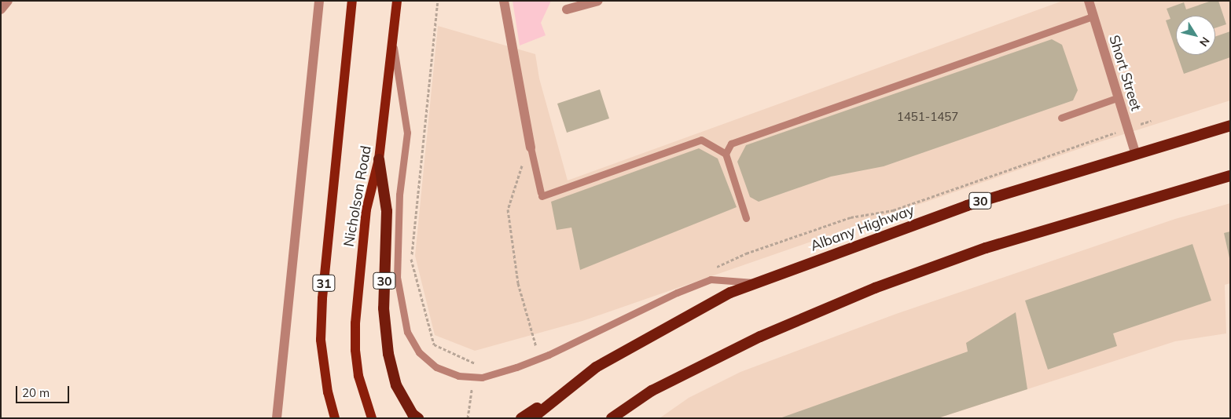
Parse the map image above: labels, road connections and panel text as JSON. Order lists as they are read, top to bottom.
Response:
{
  "streets": {
    "highway": ["30", "Albany Highway"],
    "main road": ["Nicholson Road", "31"],
    "street": ["Short Street"]
  },
  "crossings": [
    ["Short Street", "Albany Highway"],
    ["Nicholson Road", "30"],
    ["30", "Albany Highway"]
  ],
  "house_numbers": ["1451-1457"],
  "scale_bar": "20 m",
  "north": "bottom right"
}
